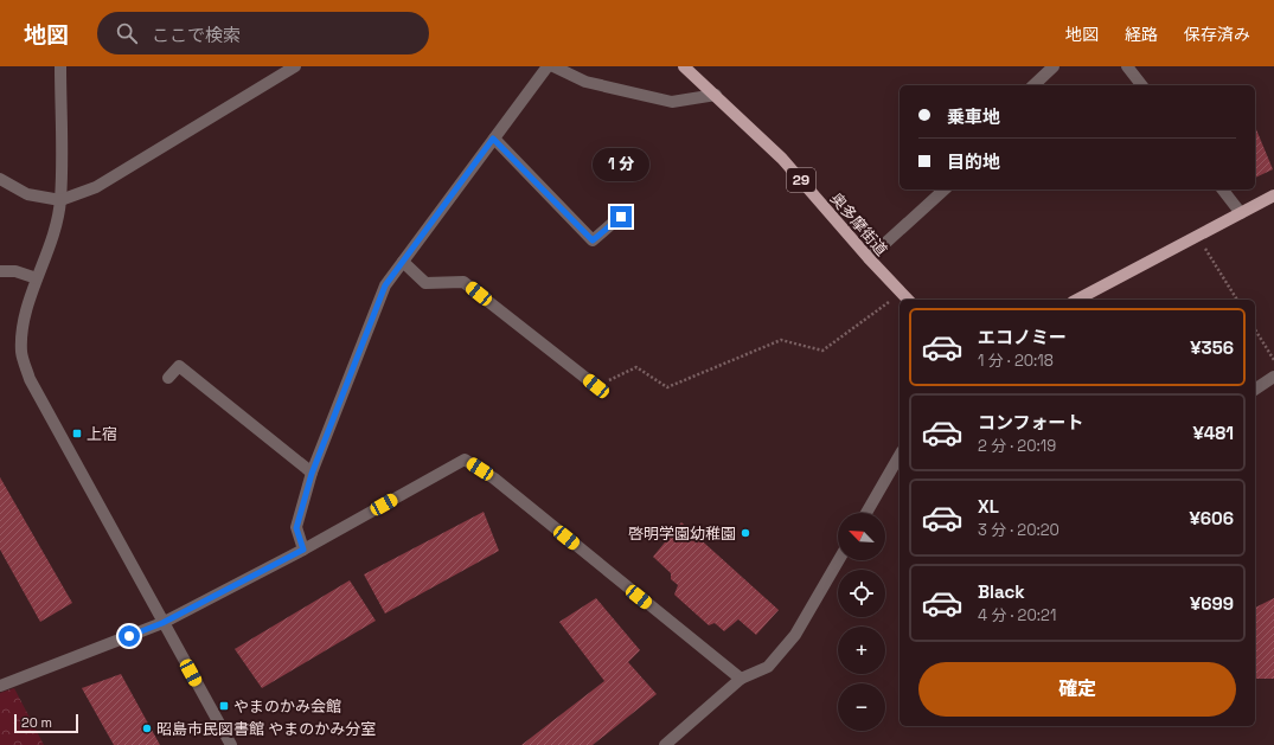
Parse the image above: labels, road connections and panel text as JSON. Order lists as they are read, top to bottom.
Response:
{
  "streets": {
    "main road": ["29", "奥多摩街道"]
  },
  "places": {
    "transit": ["上宿", "やまのかみ会館"],
    "other": ["啓明学園幼稚園", "昭島市民図書館 やまのかみ分室"]
  },
  "scale_bar": "20 m",
  "north": "top left",
  "page": {
    "header": "地図",
    "search": "ここで検索",
    "nav": ["地図", "経路", "保存済み"],
    "banner": ["乗車地", "目的地"],
    "bubble": "1 分",
    "list": [
      {
        "name": "エコノミー",
        "note": "1 分 · 20:18",
        "value": "¥356"
      },
      {
        "name": "コンフォート",
        "note": "2 分 · 20:19",
        "value": "¥481"
      },
      {
        "name": "XL",
        "note": "3 分 · 20:20",
        "value": "¥606"
      },
      {
        "name": "Black",
        "note": "4 分 · 20:21",
        "value": "¥699"
      }
    ],
    "map_buttons": ["+", "−"],
    "buttons": "確定",
    "scale": "20 m"
  }
}
